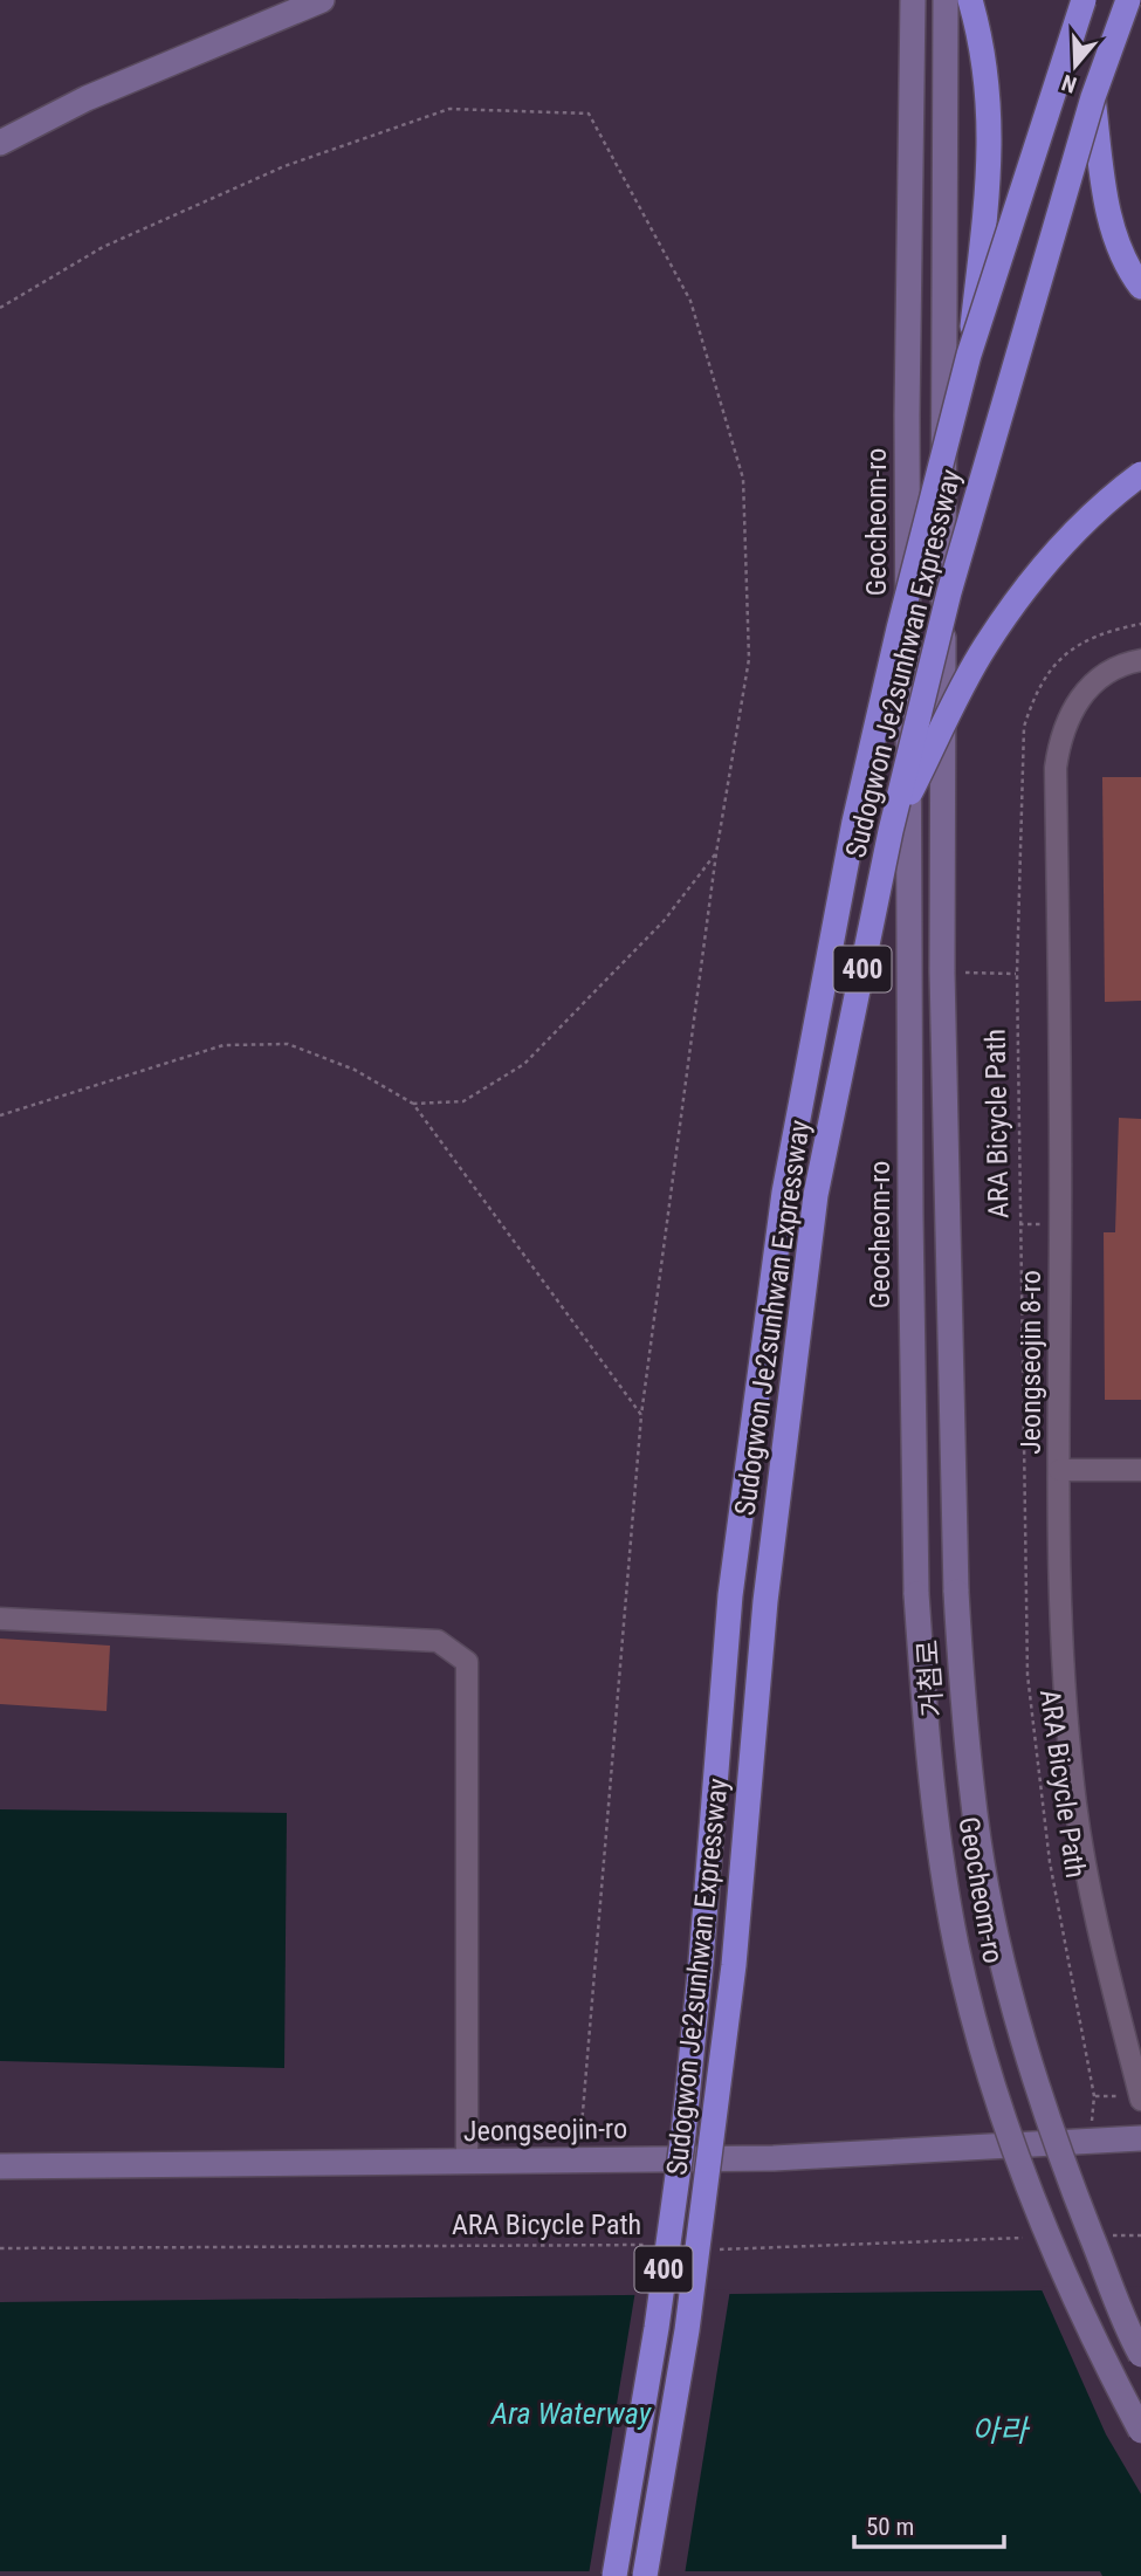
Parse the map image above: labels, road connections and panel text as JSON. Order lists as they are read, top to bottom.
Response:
{
  "streets": {
    "highway": ["Sudogwon Je2sunhwan Expressway", "400"],
    "street": [
      "Geocheom-ro",
      "Jeongseojin 8-ro",
      "거첨로",
      "Jeongseojin-ro"
    ],
    "path": ["ARA Bicycle Path"]
  },
  "water": ["Ara Waterway", "아라"],
  "scale_bar": "50 m",
  "north": "bottom"
}
